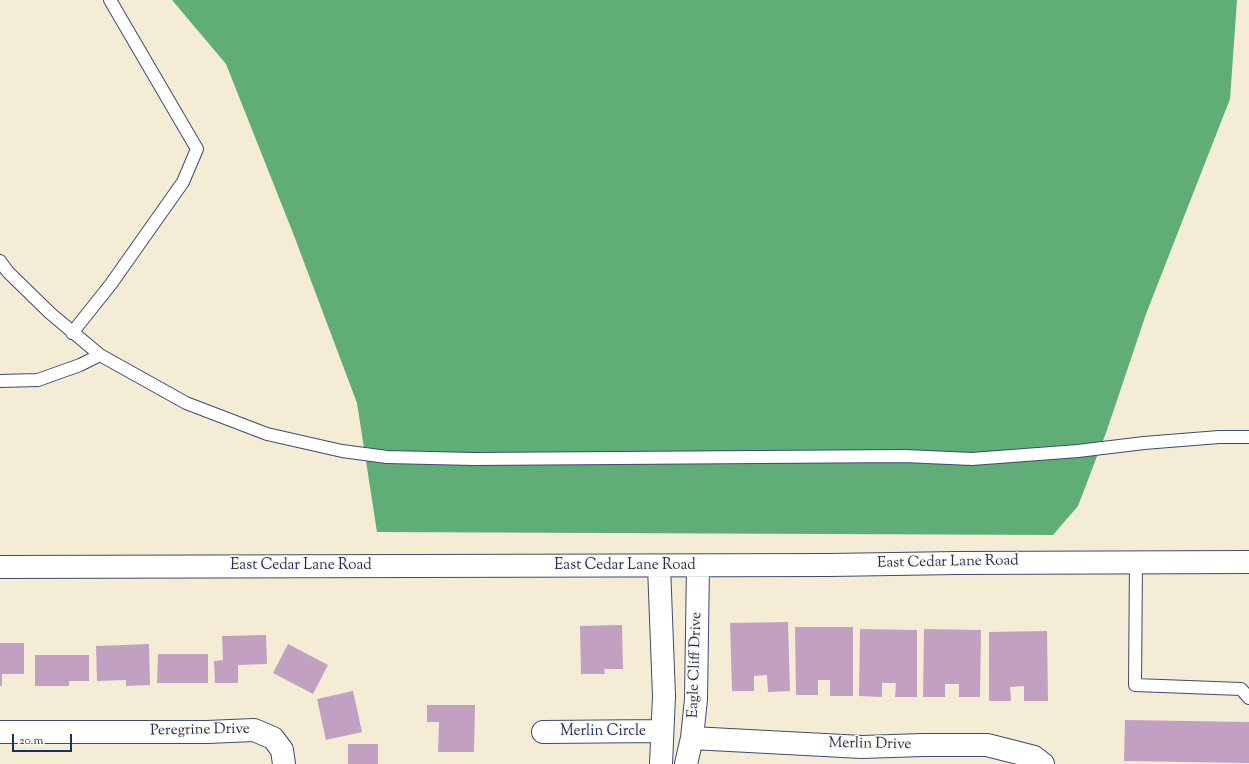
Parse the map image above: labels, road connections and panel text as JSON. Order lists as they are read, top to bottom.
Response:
{
  "streets": {
    "street": [
      "East Cedar Lane Road",
      "Eagle Cliff Drive",
      "Peregrine Drive",
      "Merlin Circle",
      "Merlin Drive"
    ]
  },
  "crossings": [
    ["East Cedar Lane Road", "Eagle Cliff Drive"],
    ["Eagle Cliff Drive", "Merlin Circle"],
    ["Eagle Cliff Drive", "Merlin Drive"]
  ],
  "scale_bar": "20 m"
}
